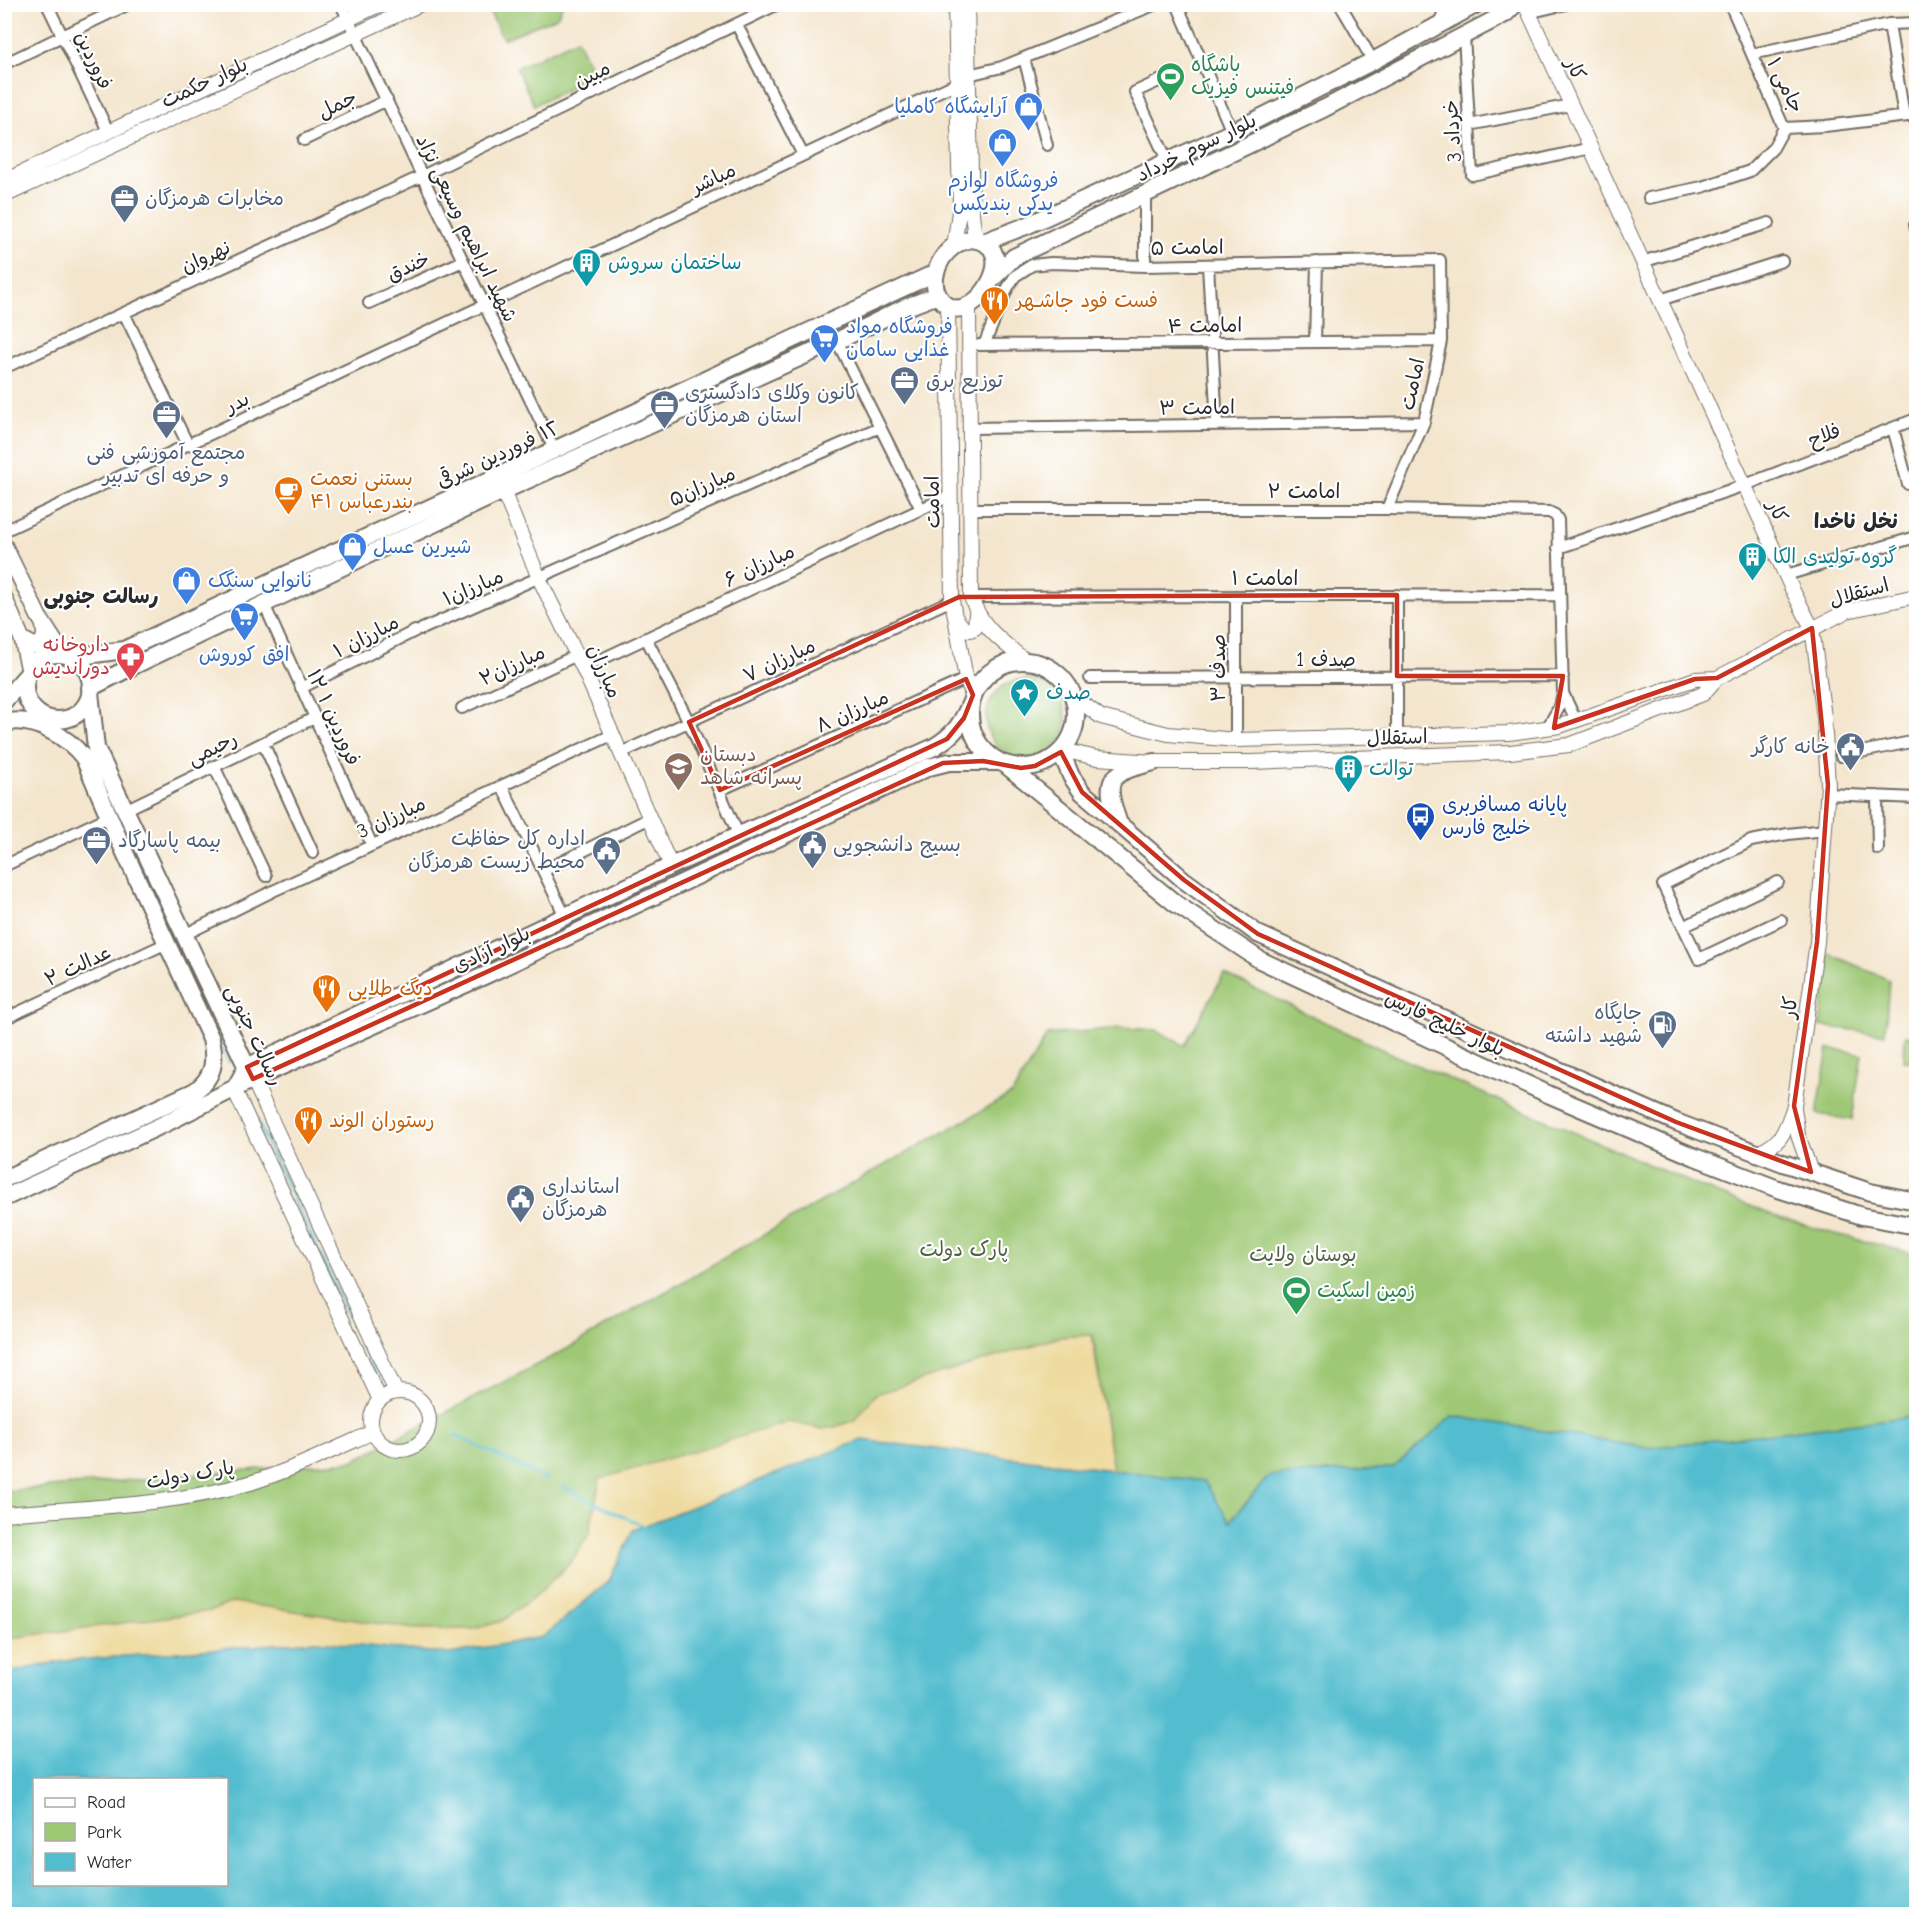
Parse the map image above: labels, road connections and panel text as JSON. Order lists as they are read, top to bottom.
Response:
{
  "streets": {
    "main road": [
      "بلوار سوم خرداد",
      "١٢ فروردین شرقی",
      "بلوار آزادی",
      "بلوار خلیج فارس",
      "رسالت جنوبی"
    ],
    "street": [
      "فروردین",
      "کار",
      "مبین",
      "بلوار حکمت",
      "جامی ۱",
      "جمل",
      "خرداد 3",
      "مباشر",
      "شهید ابراهیم وسیعی نژاد",
      "امامت ۵",
      "نهروان",
      "خندق",
      "امامت ۴",
      "امامت",
      "بدر",
      "امامت ۳",
      "فلاح",
      "مبارزان۵",
      "امامت ۲",
      "مبارزان ۶",
      "امامت ۱",
      "مبارزان۱",
      "استقلال",
      "مبارزان ۱",
      "صدف 1",
      "مبارزان ۷",
      "مبارزان۲",
      "صدف ۳",
      "مبارزان",
      "مبارزان ۸",
      "۱۲ فروردین ۱",
      "رحیمی",
      "مبارزان 3",
      "عدالت ۲",
      "پارک دولت"
    ]
  },
  "crossings": [
    ["فروردین", "بلوار حکمت"],
    ["کار", "خرداد 3"],
    ["کار", "بلوار سوم خرداد"],
    ["کار", "فلاح"],
    ["کار", "استقلال"],
    ["مبین", "شهید ابراهیم وسیعی نژاد"],
    ["مبین", "نهروان"],
    ["بلوار حکمت", "شهید ابراهیم وسیعی نژاد"],
    ["جمل", "شهید ابراهیم وسیعی نژاد"],
    ["خرداد 3", "بلوار سوم خرداد"],
    ["بلوار سوم خرداد", "امامت"],
    ["بلوار سوم خرداد", "١٢ فروردین شرقی"],
    ["مباشر", "شهید ابراهیم وسیعی نژاد"],
    ["مباشر", "بدر"],
    ["شهید ابراهیم وسیعی نژاد", "نهروان"],
    ["شهید ابراهیم وسیعی نژاد", "خندق"],
    ["شهید ابراهیم وسیعی نژاد", "بدر"],
    ["شهید ابراهیم وسیعی نژاد", "١٢ فروردین شرقی"],
    ["امامت ۵", "امامت ۴"],
    ["امامت ۵", "امامت"],
    ["امامت ۴", "امامت"],
    ["امامت", "امامت ۳"],
    ["امامت", "١٢ فروردین شرقی"],
    ["امامت", "امامت ۲"],
    ["امامت", "مبارزان ۶"],
    ["امامت", "امامت ۱"],
    ["امامت", "استقلال"],
    ["امامت", "مبارزان ۷"],
    ["امامت", "مبارزان ۸"],
    ["امامت", "بلوار آزادی"],
    ["امامت", "بلوار خلیج فارس"],
    ["فلاح", "امامت ۲"],
    ["١٢ فروردین شرقی", "مبارزان"],
    ["١٢ فروردین شرقی", "۱۲ فروردین ۱"],
    ["١٢ فروردین شرقی", "رسالت جنوبی"],
    ["مبارزان۵", "مبارزان۱"],
    ["مبارزان۵", "مبارزان"],
    ["امامت ۲", "امامت ۱"],
    ["امامت ۲", "صدف 1"],
    ["مبارزان ۶", "مبارزان"],
    ["امامت ۱", "صدف ۳"],
    ["مبارزان۱", "مبارزان ۱"],
    ["مبارزان۱", "مبارزان"],
    ["استقلال", "صدف ۳"],
    ["استقلال", "بلوار آزادی"],
    ["استقلال", "بلوار خلیج فارس"],
    ["مبارزان ۱", "۱۲ فروردین ۱"],
    ["صدف 1", "صدف ۳"],
    ["مبارزان ۷", "مبارزان"],
    ["مبارزان۲", "مبارزان"],
    ["مبارزان", "مبارزان 3"],
    ["مبارزان", "بلوار آزادی"],
    ["۱۲ فروردین ۱", "رحیمی"],
    ["۱۲ فروردین ۱", "مبارزان 3"],
    ["رحیمی", "رسالت جنوبی"],
    ["مبارزان 3", "رسالت جنوبی"],
    ["بلوار آزادی", "بلوار خلیج فارس"],
    ["بلوار آزادی", "رسالت جنوبی"],
    ["عدالت ۲", "رسالت جنوبی"],
    ["رسالت جنوبی", "پارک دولت"]
  ],
  "districts": ["نخل ناخدا", "رسالت جنوبی"],
  "parks": ["پارک دولت", "بوستان ولایت"],
  "places": {
    "sports": ["باشگاه فیتنس فیزیک", "زمین اسکیت"],
    "shop": [
      "آرایشگاه کاملیا",
      "فروشگاه لوازم یدکی بندیکس",
      "شیرین عسل",
      "نانوایی سنگک"
    ],
    "office": [
      "مخابرات هرمزگان",
      "توزیع برق",
      "کانون وکلای دادگستری استان هرمزگان",
      "مجتمع آموزشی فنی و حرفه ای تدبیر",
      "بیمه پاسارگاد"
    ],
    "building": ["ساختمان سروش", "گروه تولیدی الکا", "توالت"],
    "restaurant": ["فست فود جاشـهر", "دیگ طلایی", "رستوران الوند"],
    "supermarket": ["فروشگاه مواد غذایی سامان", "افق کوروش"],
    "cafe": ["بستنی نعمت بندرعباس ۴۱"],
    "pharmacy": ["داروخانه دوراندیش"],
    "place": ["صدف"],
    "public building": [
      "خانه کارگر",
      "بسیج دانشجویی",
      "اداره کل حفاظت محیط زیست هرمزگان",
      "استانداری هرمزگان"
    ],
    "school or university": ["دبستان پسرانه شاهد"],
    "bus stop": ["پایانه مسافربری خلیج فارس"],
    "fuel station": ["جایگاه شهید داشته"]
  },
  "legend": ["Road", "Park", "Water"]
}
